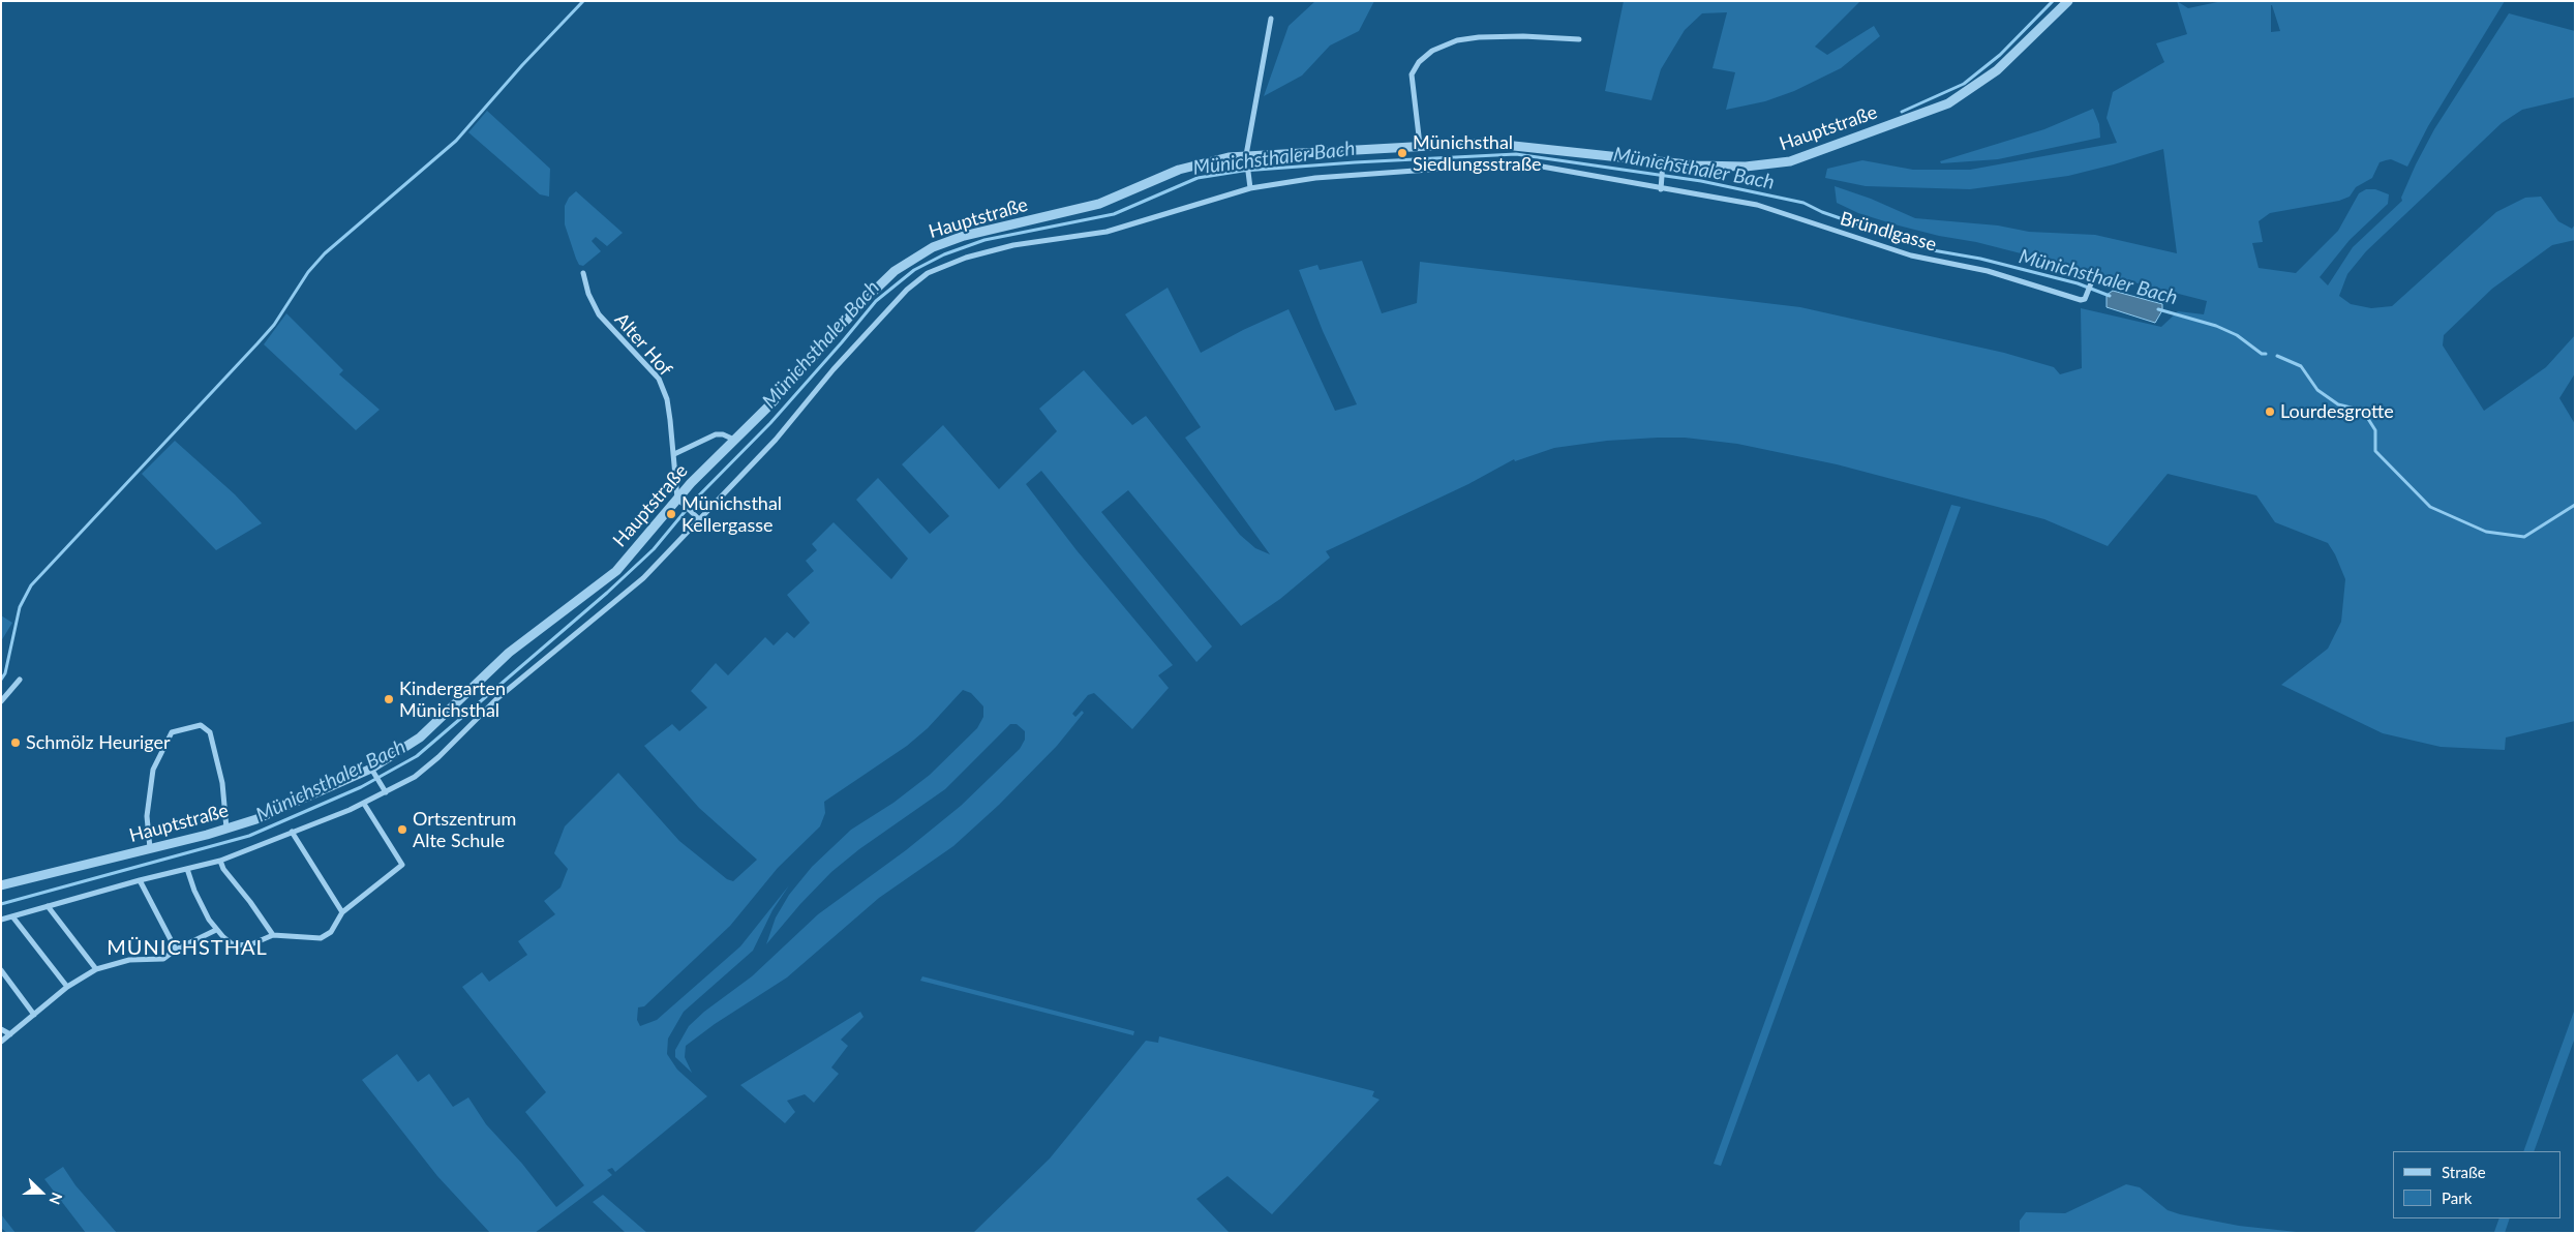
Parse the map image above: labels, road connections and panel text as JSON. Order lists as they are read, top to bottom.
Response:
{
  "streets": {
    "street": ["Hauptstraße", "Bründlgasse", "Alter Hof"]
  },
  "crossings": [
    ["Hauptstraße", "Bründlgasse"],
    ["Hauptstraße", "Alter Hof"]
  ],
  "districts": ["MÜNICHSTHAL"],
  "water": ["Münichsthaler Bach"],
  "places": [
    "Münichsthal Siedlungsstraße",
    "Lourdesgrotte",
    "Münichsthal Kellergasse",
    "Kindergarten Münichsthal",
    "Schmölz Heuriger",
    "Ortszentrum Alte Schule"
  ],
  "legend": ["Straße", "Park"],
  "north": "right"
}
